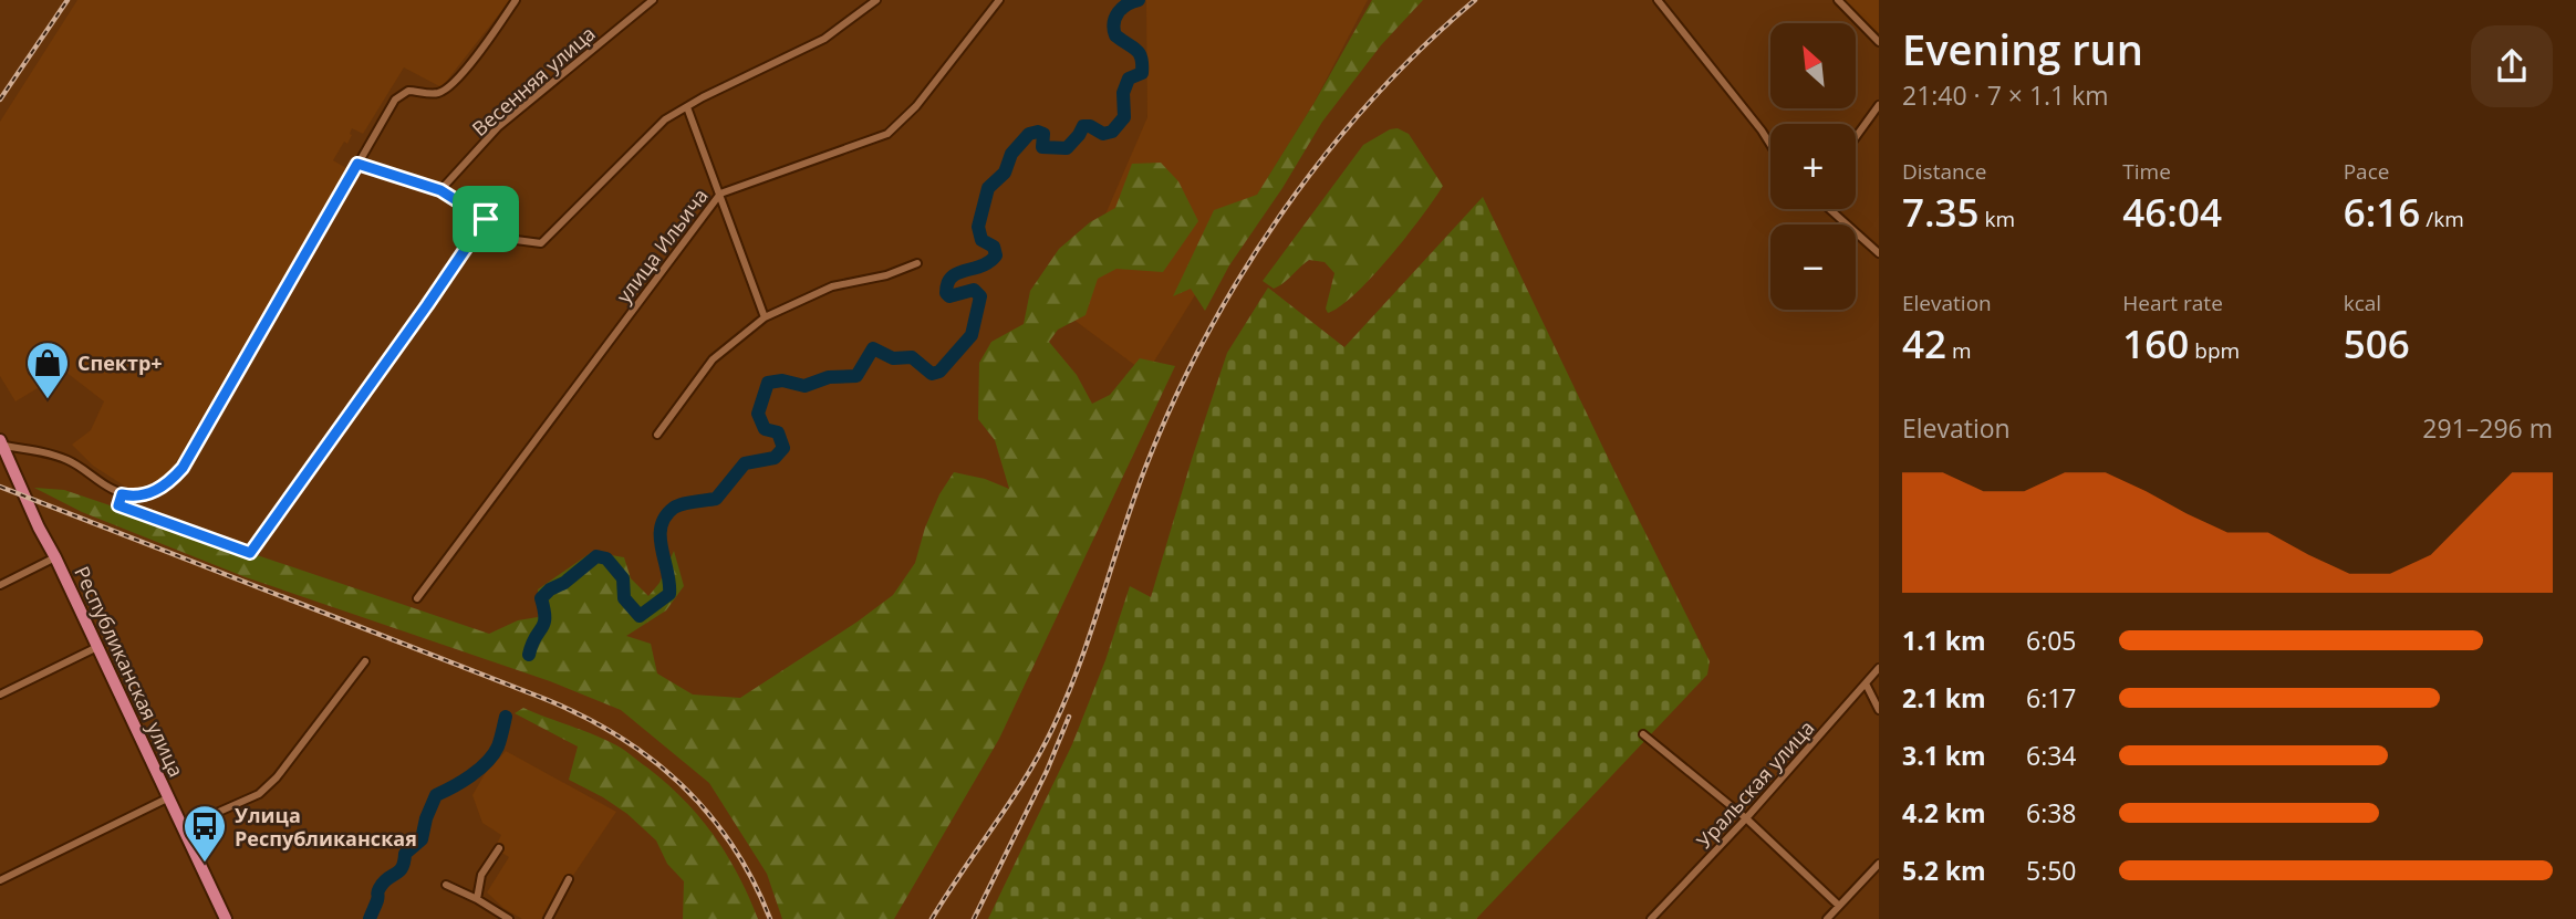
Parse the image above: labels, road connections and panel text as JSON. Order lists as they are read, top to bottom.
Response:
{
  "streets": {
    "main road": ["Республиканская улица"],
    "street": ["Весенняя улица", "улица Ильича", "Уральская улица"]
  },
  "places": {
    "shop": ["Спектр+"],
    "bus stop": ["Улица Республиканская"]
  },
  "north": "top left",
  "page": {
    "heading": ["Evening run", "21:40 · 7 × 1.1 km"],
    "map_buttons": ["+", "−"],
    "stats": [
      ["Distance", "7.35 km"],
      ["Time", "46:04"],
      ["Pace", "6:16 /km"],
      ["Elevation", "42 m"],
      ["Heart rate", "160 bpm"],
      ["kcal", "506"]
    ],
    "chart": ["Elevation", "291–296 m"],
    "list": [
      {
        "name": "1.1 km",
        "note": "6:05"
      },
      {
        "name": "2.1 km",
        "note": "6:17"
      },
      {
        "name": "3.1 km",
        "note": "6:34"
      },
      {
        "name": "4.2 km",
        "note": "6:38"
      },
      {
        "name": "5.2 km",
        "note": "5:50"
      }
    ]
  }
}
